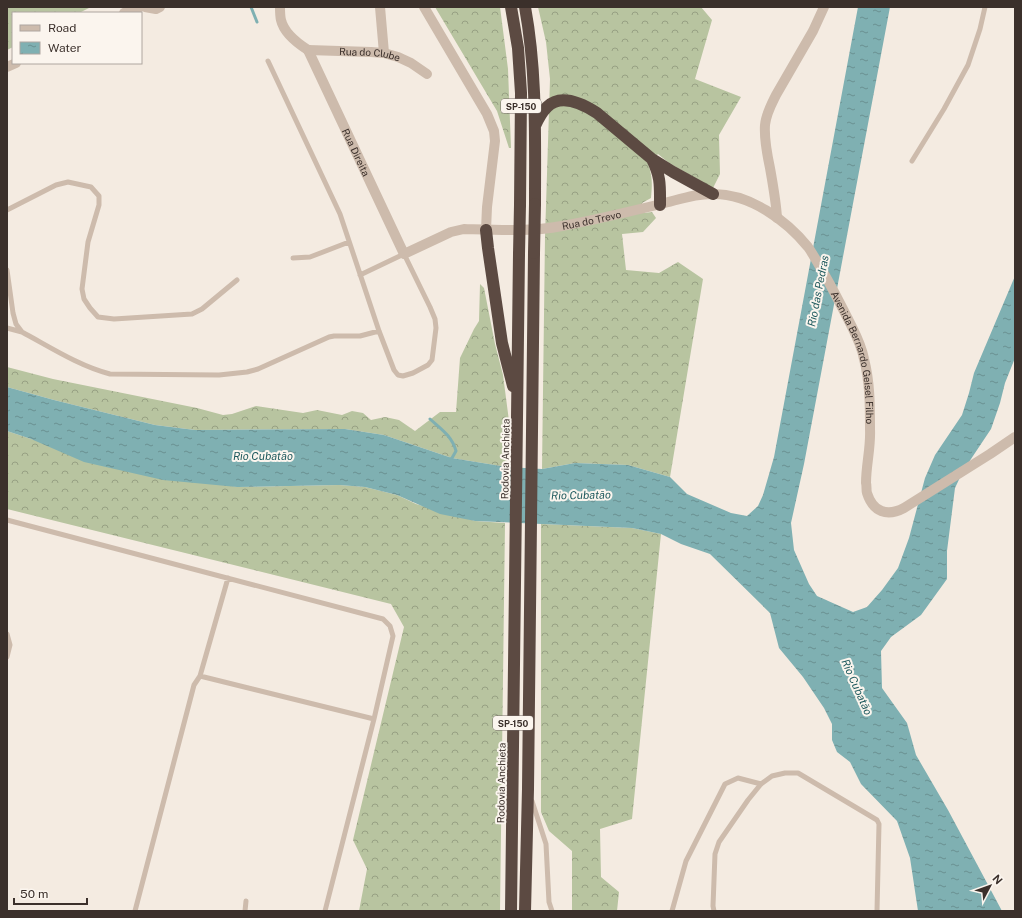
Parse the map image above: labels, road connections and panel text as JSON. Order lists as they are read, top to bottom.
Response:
{
  "streets": {
    "highway": ["SP-150", "Rodovia Anchieta"],
    "street": [
      "Rua do Clube",
      "Rua Direita",
      "Rua do Trevo",
      "Avenida Bernardo Geisel Filho"
    ]
  },
  "crossings": [
    ["Rua do Clube", "Rua Direita"],
    ["Rua Direita", "Rua do Trevo"],
    ["Rua do Trevo", "Avenida Bernardo Geisel Filho"]
  ],
  "water": ["Rio das Pedras", "Rio Cubatão"],
  "legend": ["Road", "Water"],
  "scale_bar": "50 m",
  "north": "top right"
}
